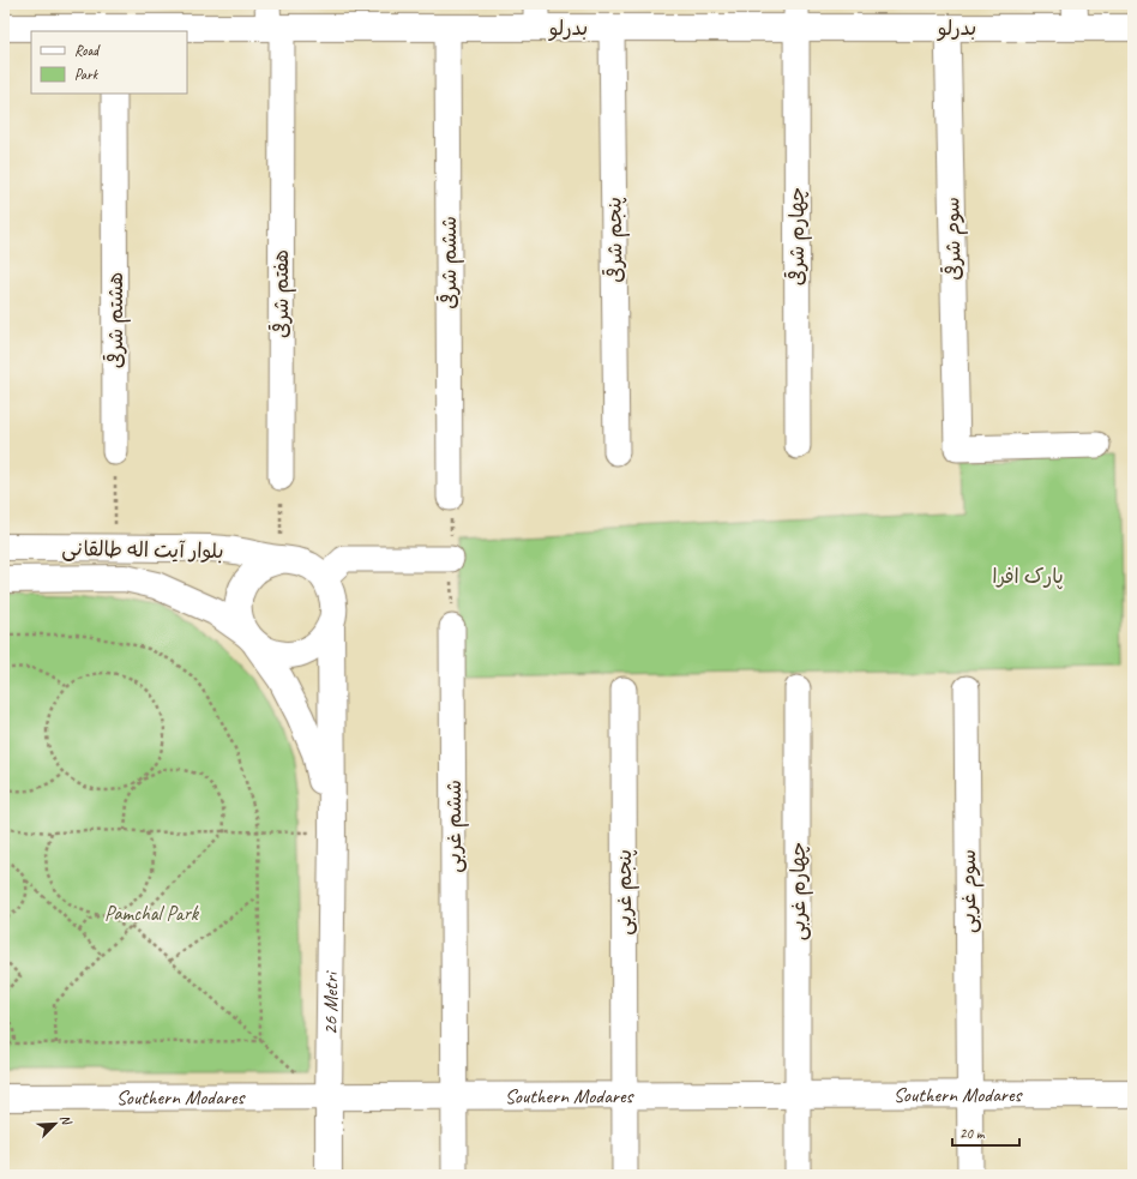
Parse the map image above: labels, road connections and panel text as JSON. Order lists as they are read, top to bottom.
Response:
{
  "streets": {
    "street": [
      "بدرلو",
      "چهارم شرقی",
      "سوم شرقی",
      "پنجم شرقی",
      "ششم شرقی",
      "هفتم شرقی",
      "هشتم شرقی",
      "بلوار آیت اله طالقانی",
      "ششم غربی",
      "چهارم غربی",
      "سوم غربی",
      "پنجم غربی",
      "26 Metri",
      "Southern Modares"
    ]
  },
  "crossings": [
    ["بدرلو", "چهارم شرقی"],
    ["بدرلو", "سوم شرقی"],
    ["بدرلو", "پنجم شرقی"],
    ["بدرلو", "ششم شرقی"],
    ["بدرلو", "هفتم شرقی"],
    ["بلوار آیت اله طالقانی", "26 Metri"],
    ["ششم غربی", "Southern Modares"],
    ["چهارم غربی", "Southern Modares"],
    ["سوم غربی", "Southern Modares"],
    ["پنجم غربی", "Southern Modares"],
    ["26 Metri", "Southern Modares"]
  ],
  "parks": ["پارک افرا", "Pamchal Park"],
  "legend": ["Road", "Park"],
  "scale_bar": "20 m",
  "north": "top right"
}
